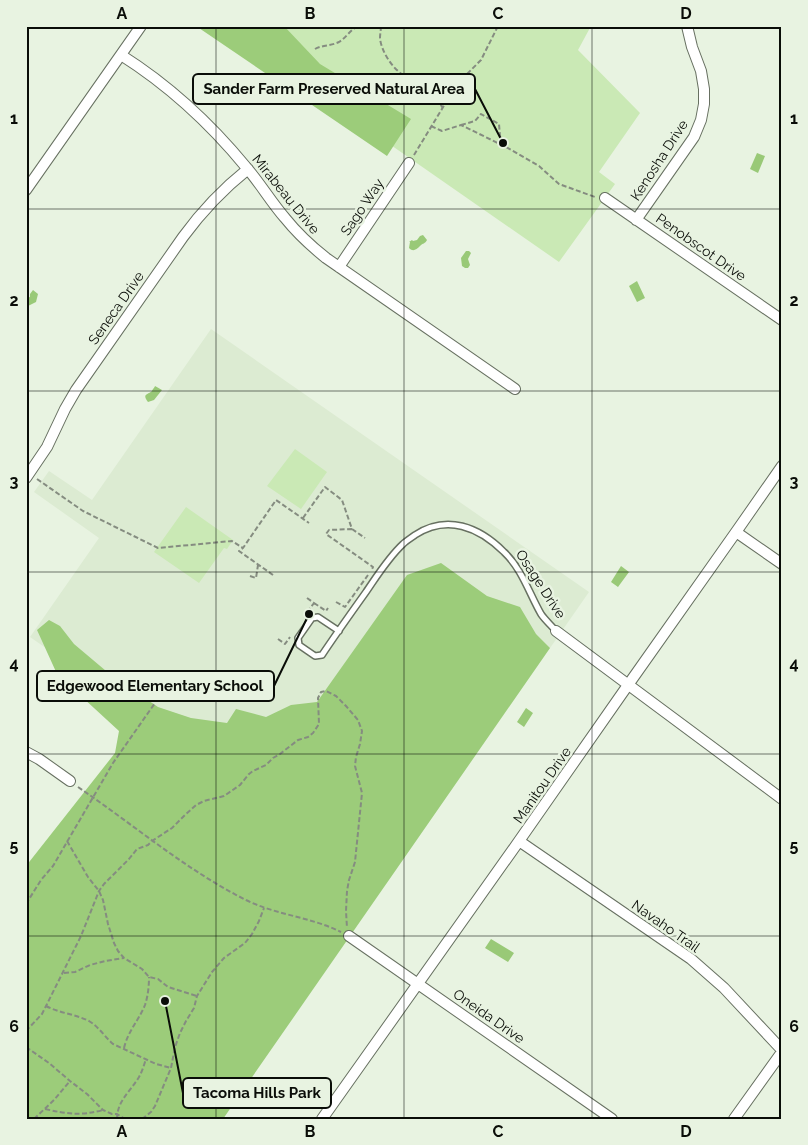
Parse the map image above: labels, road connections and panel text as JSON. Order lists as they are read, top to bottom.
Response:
{
  "streets": {
    "street": [
      "Kenosha Drive",
      "Mirabeau Drive",
      "Sago Way",
      "Penobscot Drive",
      "Seneca Drive",
      "Osage Drive",
      "Manitou Drive",
      "Navaho Trail",
      "Oneida Drive"
    ]
  },
  "crossings": [
    ["Kenosha Drive", "Penobscot Drive"],
    ["Mirabeau Drive", "Sago Way"],
    ["Mirabeau Drive", "Seneca Drive"],
    ["Osage Drive", "Manitou Drive"],
    ["Manitou Drive", "Navaho Trail"],
    ["Manitou Drive", "Oneida Drive"]
  ],
  "places": ["Sander Farm Preserved Natural Area", "Edgewood Elementary School", "Tacoma Hills Park"],
  "grid": {
    "columns": [
      "A",
      "B",
      "C",
      "D"
    ],
    "rows": [
      "1",
      "2",
      "3",
      "4",
      "5",
      "6"
    ]
  }
}
